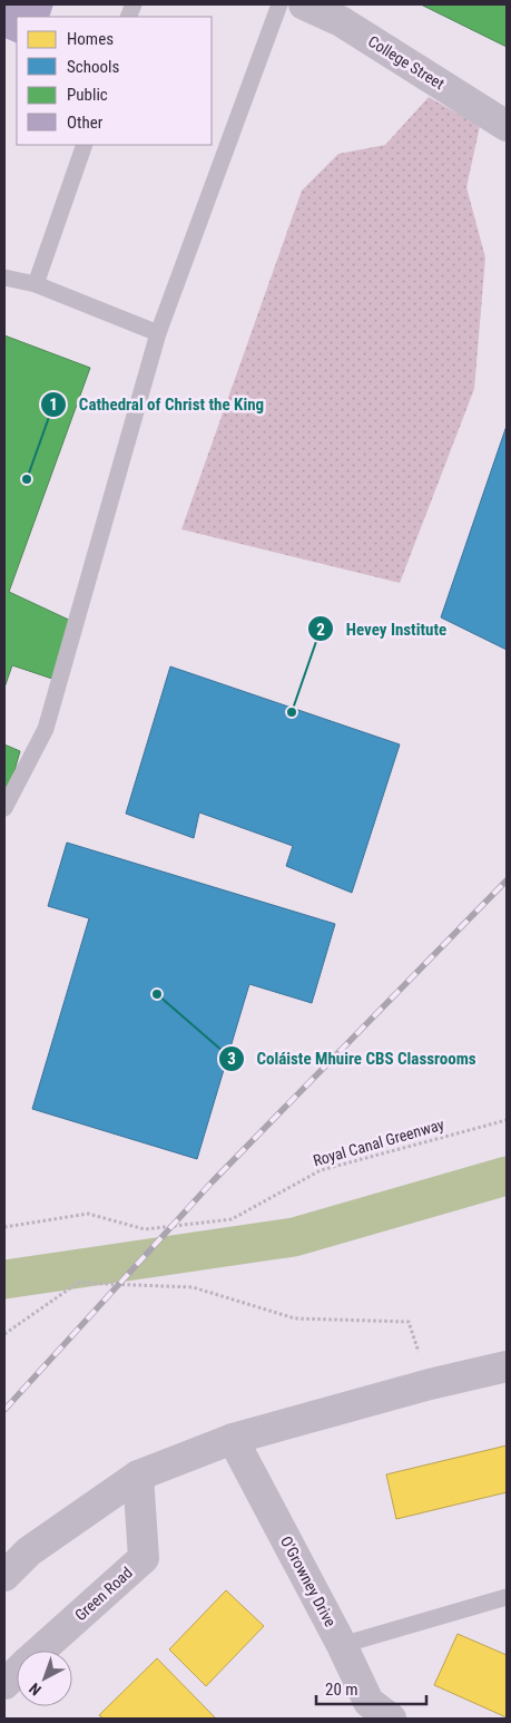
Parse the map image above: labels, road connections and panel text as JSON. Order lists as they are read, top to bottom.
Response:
{
  "streets": {
    "street": ["College Street", "O'Growney Drive", "Green Road"],
    "path": ["Royal Canal Greenway"]
  },
  "places": ["Cathedral of Christ the King", "Hevey Institute", "Coláiste Mhuire CBS Classrooms"],
  "legend": [
    "Homes",
    "Schools",
    "Public",
    "Other"
  ],
  "scale_bar": "20 m",
  "north": "bottom left"
}
